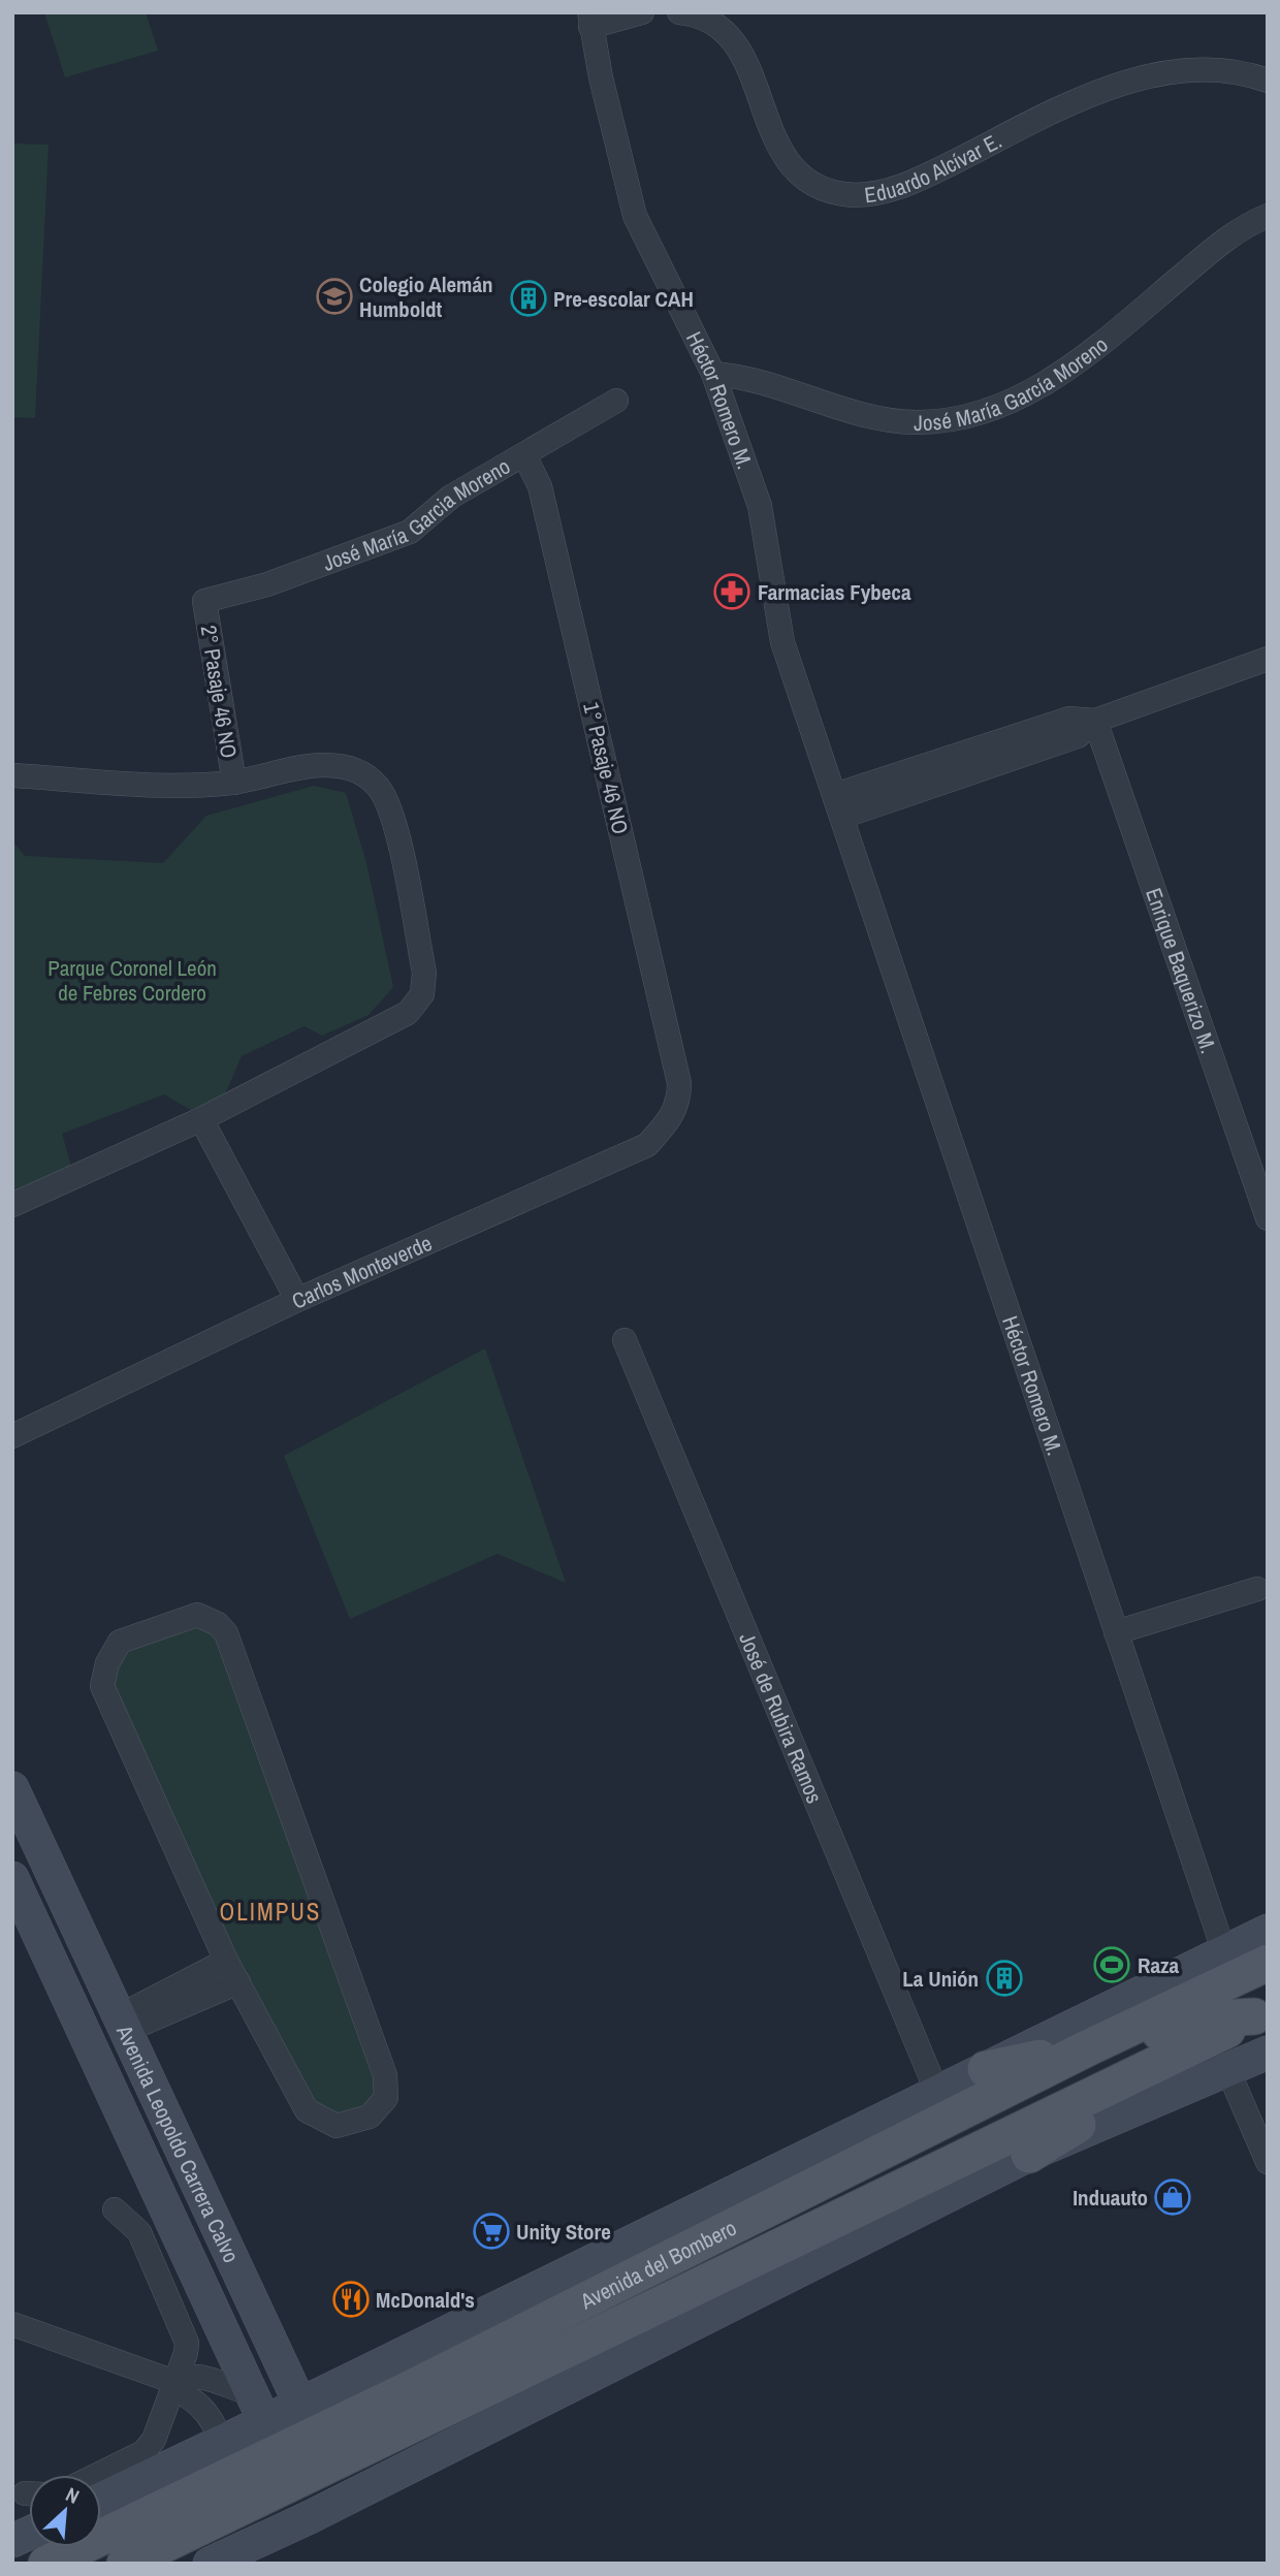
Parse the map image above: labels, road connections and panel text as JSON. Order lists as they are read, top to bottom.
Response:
{
  "streets": {
    "main road": ["Avenida Leopoldo Carrera Calvo", "Avenida del Bombero"],
    "street": [
      "Eduardo Alcívar E.",
      "José María García Moreno",
      "Héctor Romero M.",
      "José María Garcia Moreno",
      "2° Pasaje 46 NO",
      "1° Pasaje 46 NO",
      "Enrique Baquerizo M.",
      "Carlos Monteverde",
      "José de Rubira Ramos"
    ]
  },
  "crossings": [
    ["José María García Moreno", "Héctor Romero M."],
    ["Héctor Romero M.", "Avenida del Bombero"],
    ["José María Garcia Moreno", "2° Pasaje 46 NO"],
    ["José María Garcia Moreno", "1° Pasaje 46 NO"],
    ["1° Pasaje 46 NO", "Carlos Monteverde"],
    ["José de Rubira Ramos", "Avenida del Bombero"],
    ["Avenida Leopoldo Carrera Calvo", "Avenida del Bombero"]
  ],
  "districts": ["OLIMPUS"],
  "parks": ["Parque Coronel León de Febres Cordero"],
  "places": {
    "school or university": ["Colegio Alemán Humboldt"],
    "building": ["Pre-escolar CAH", "La Unión"],
    "pharmacy": ["Farmacias Fybeca"],
    "sports": ["Raza"],
    "shop": ["Induauto"],
    "supermarket": ["Unity Store"],
    "restaurant": ["McDonald's"]
  },
  "north": "top right"
}
